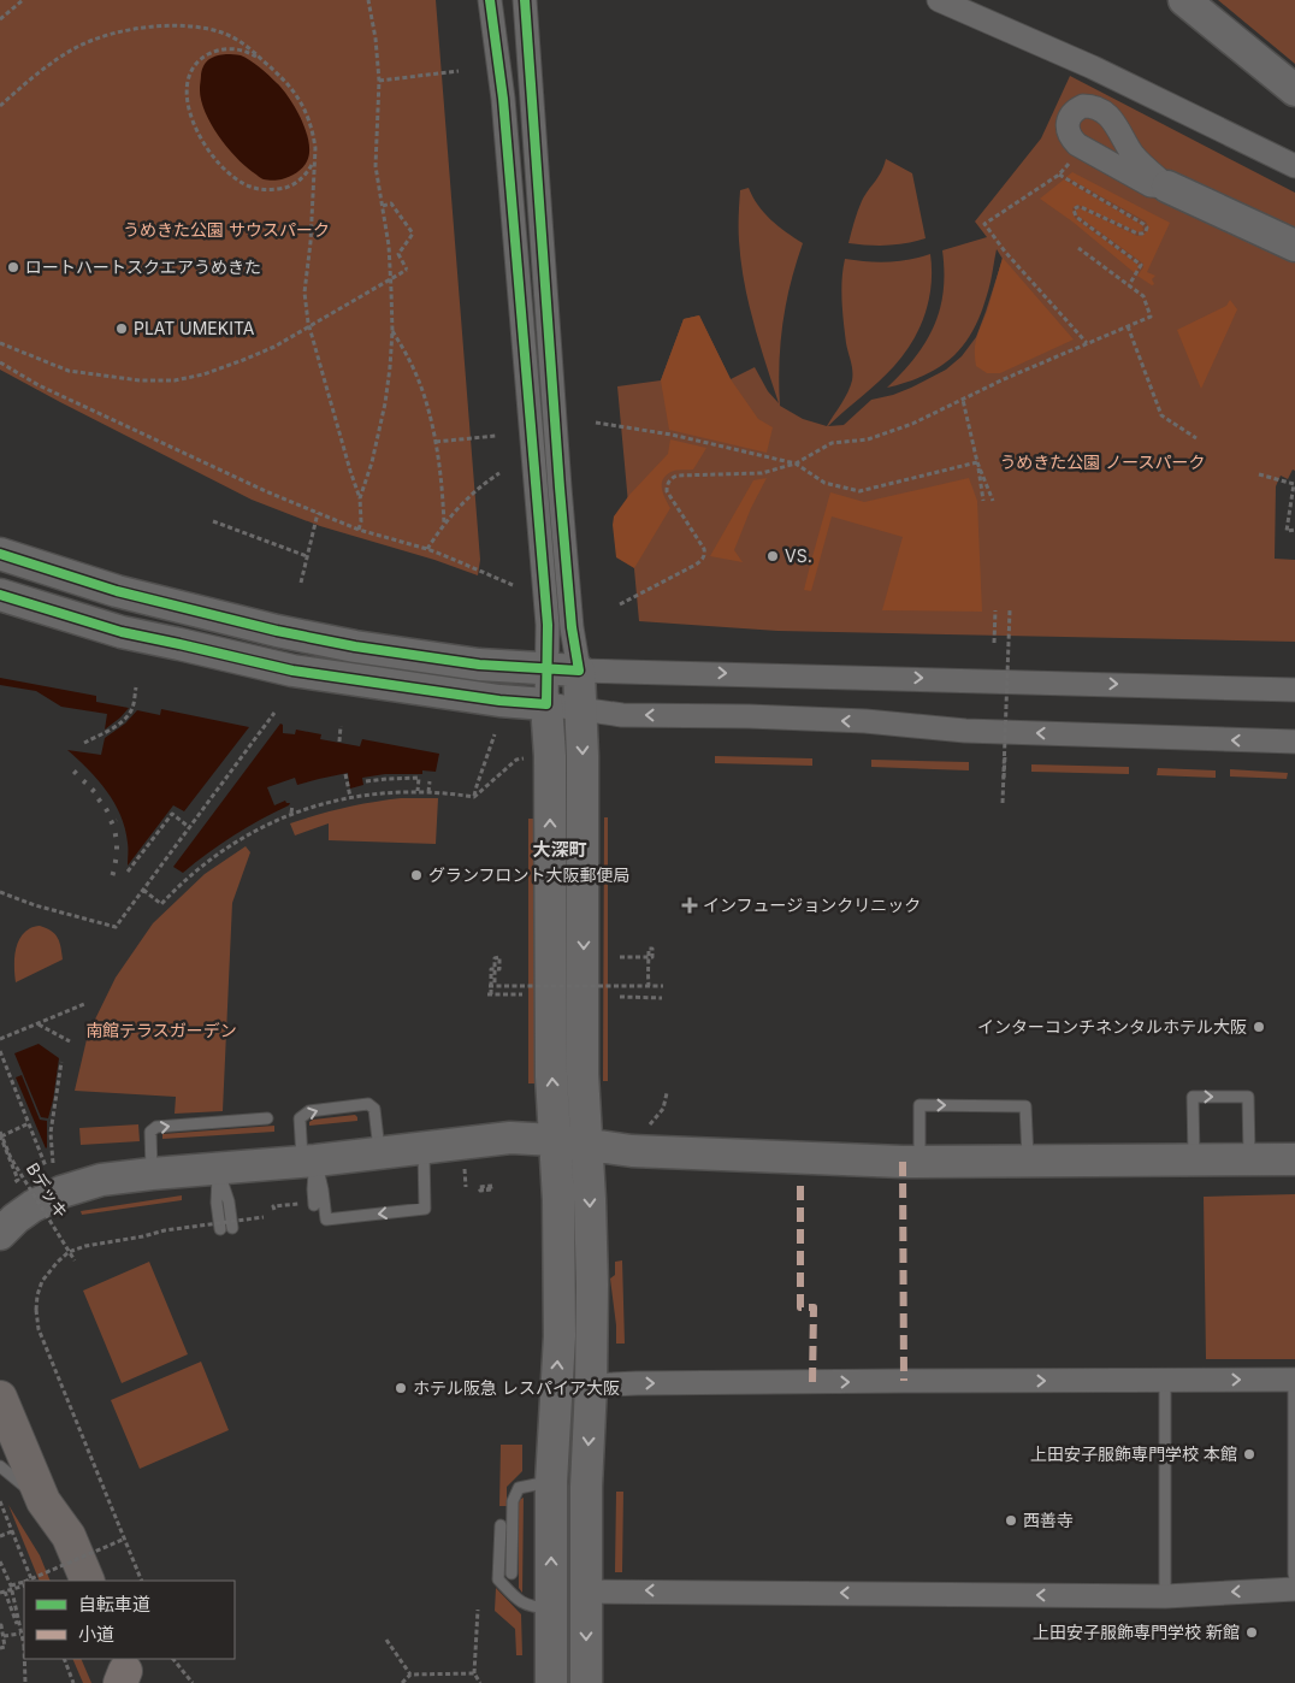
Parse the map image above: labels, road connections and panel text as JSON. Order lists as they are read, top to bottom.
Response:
{
  "streets": {
    "path": ["Bデッキ"]
  },
  "districts": ["大深町"],
  "parks": ["うめきた公園 サウスパーク", "うめきた公園 ノースパーク", "南館テラスガーデン"],
  "places": {
    "other": [
      "ロートハートスクエアうめきた",
      "PLAT UMEKITA",
      "VS.",
      "グランフロント大阪郵便局",
      "インターコンチネンタルホテル大阪",
      "ホテル阪急 レスパイア大阪",
      "上田安子服飾専門学校 本館",
      "西善寺",
      "上田安子服飾専門学校 新館"
    ],
    "health": ["インフュージョンクリニック"]
  },
  "legend": ["自転車道", "小道"]
}
